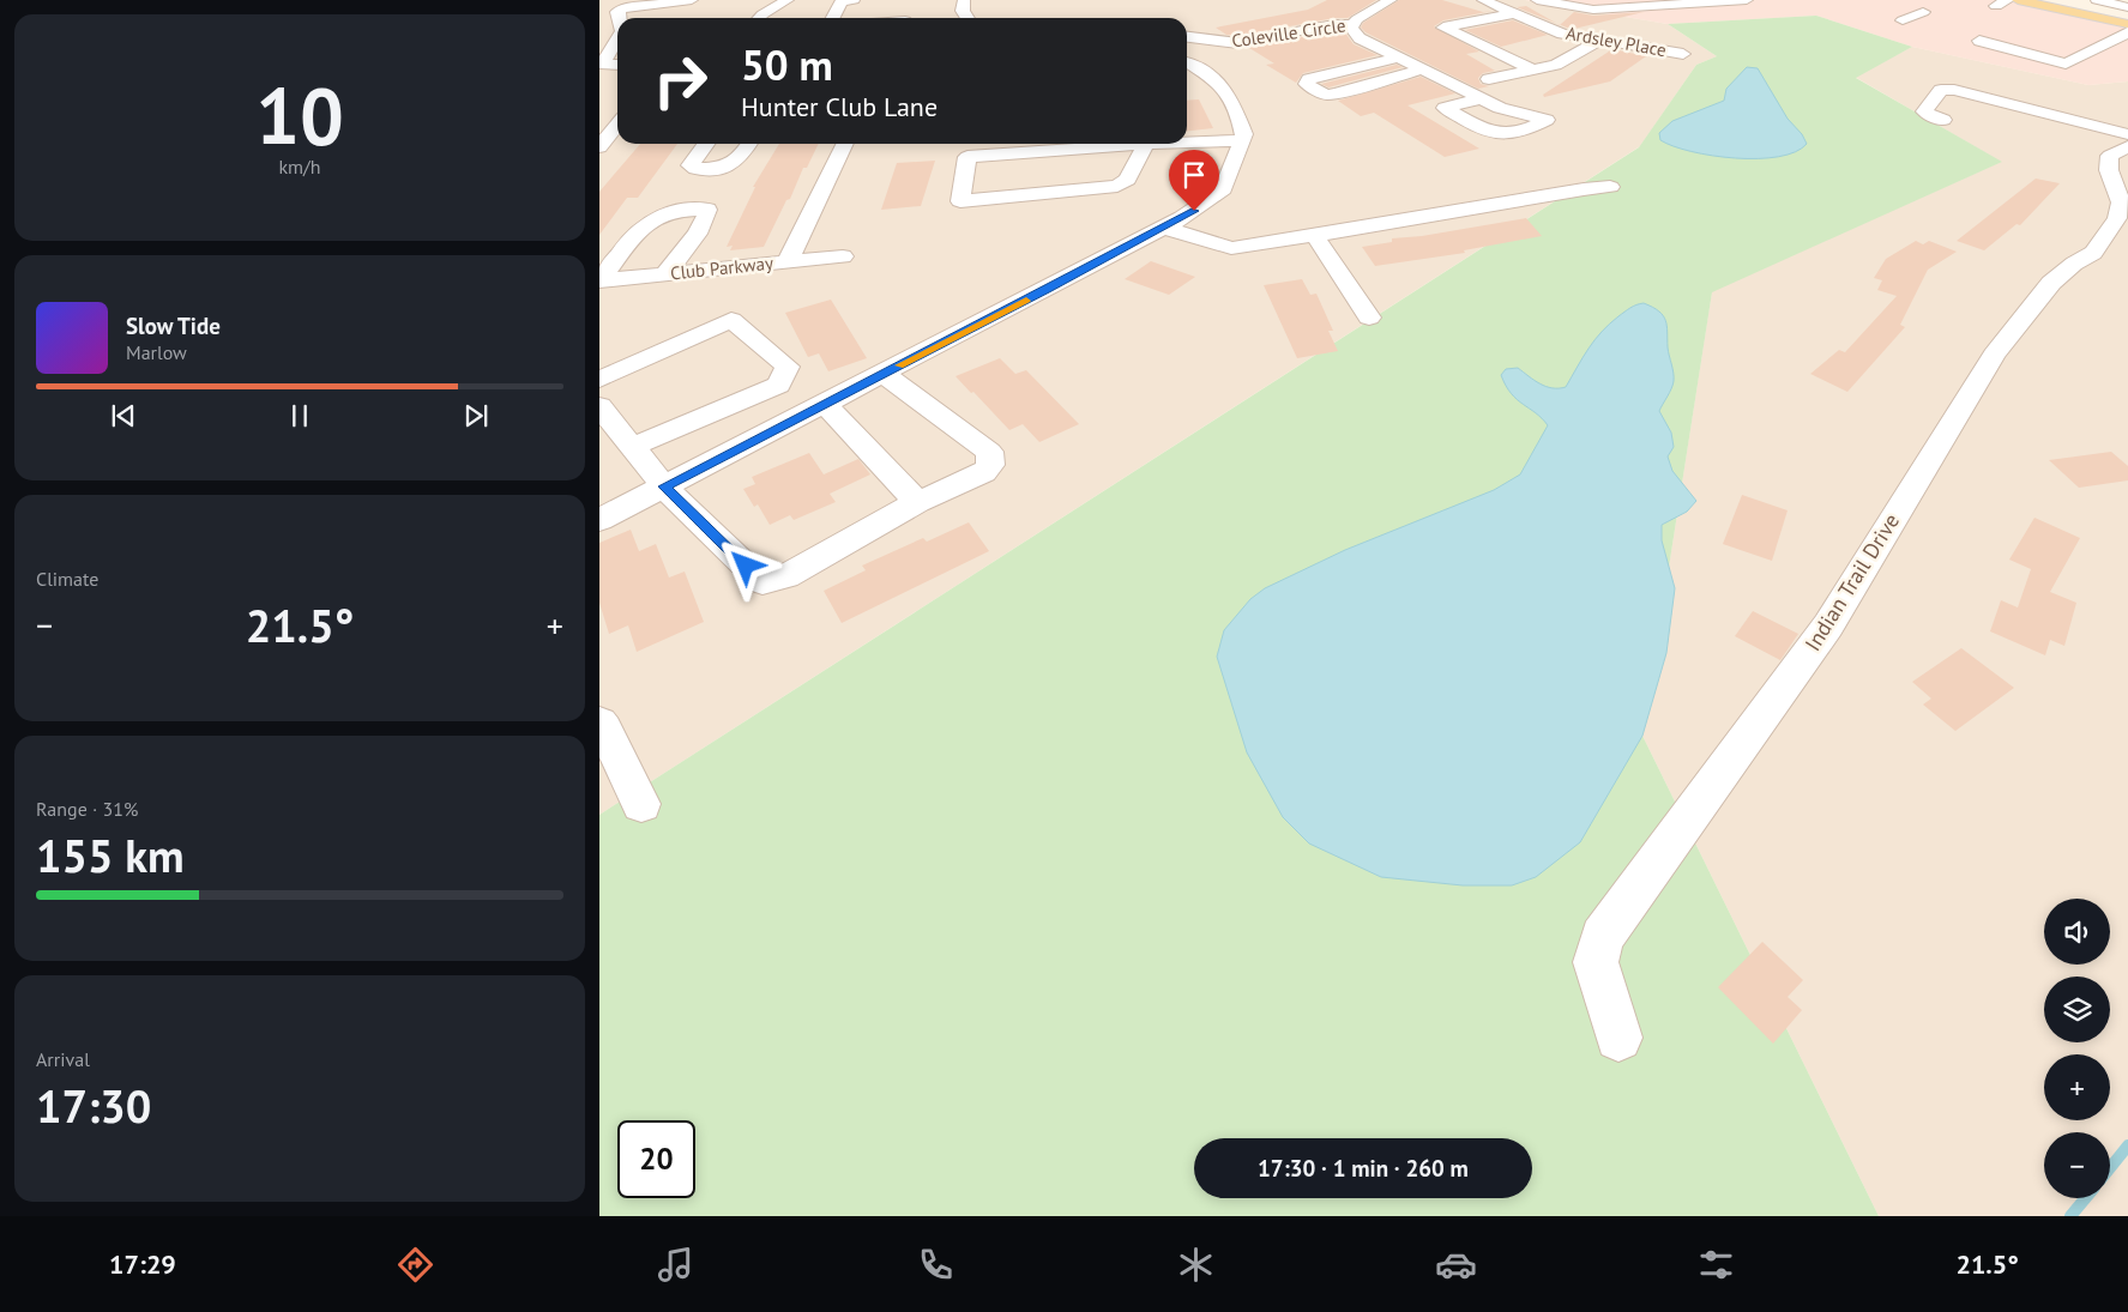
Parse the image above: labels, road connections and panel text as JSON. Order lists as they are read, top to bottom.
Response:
{
  "streets": {
    "street": [
      "Coleville Circle",
      "Ardsley Place",
      "Club Parkway",
      "Indian Trail Drive"
    ]
  },
  "page": {
    "tile": [
      ["10", "km/h"],
      "Climate",
      ["Range · 31%", "155 km"],
      ["Arrival", "17:30"]
    ],
    "turn": ["50 m", "Hunter Club Lane"],
    "song": ["Slow Tide", "Marlow"],
    "heat": ["−", "21.5°", "+"],
    "map_buttons": ["+", "−"],
    "limit": "20",
    "trip": "17:30 · 1 min · 260 m",
    "tabs": ["17:29", "21.5°"]
  }
}
